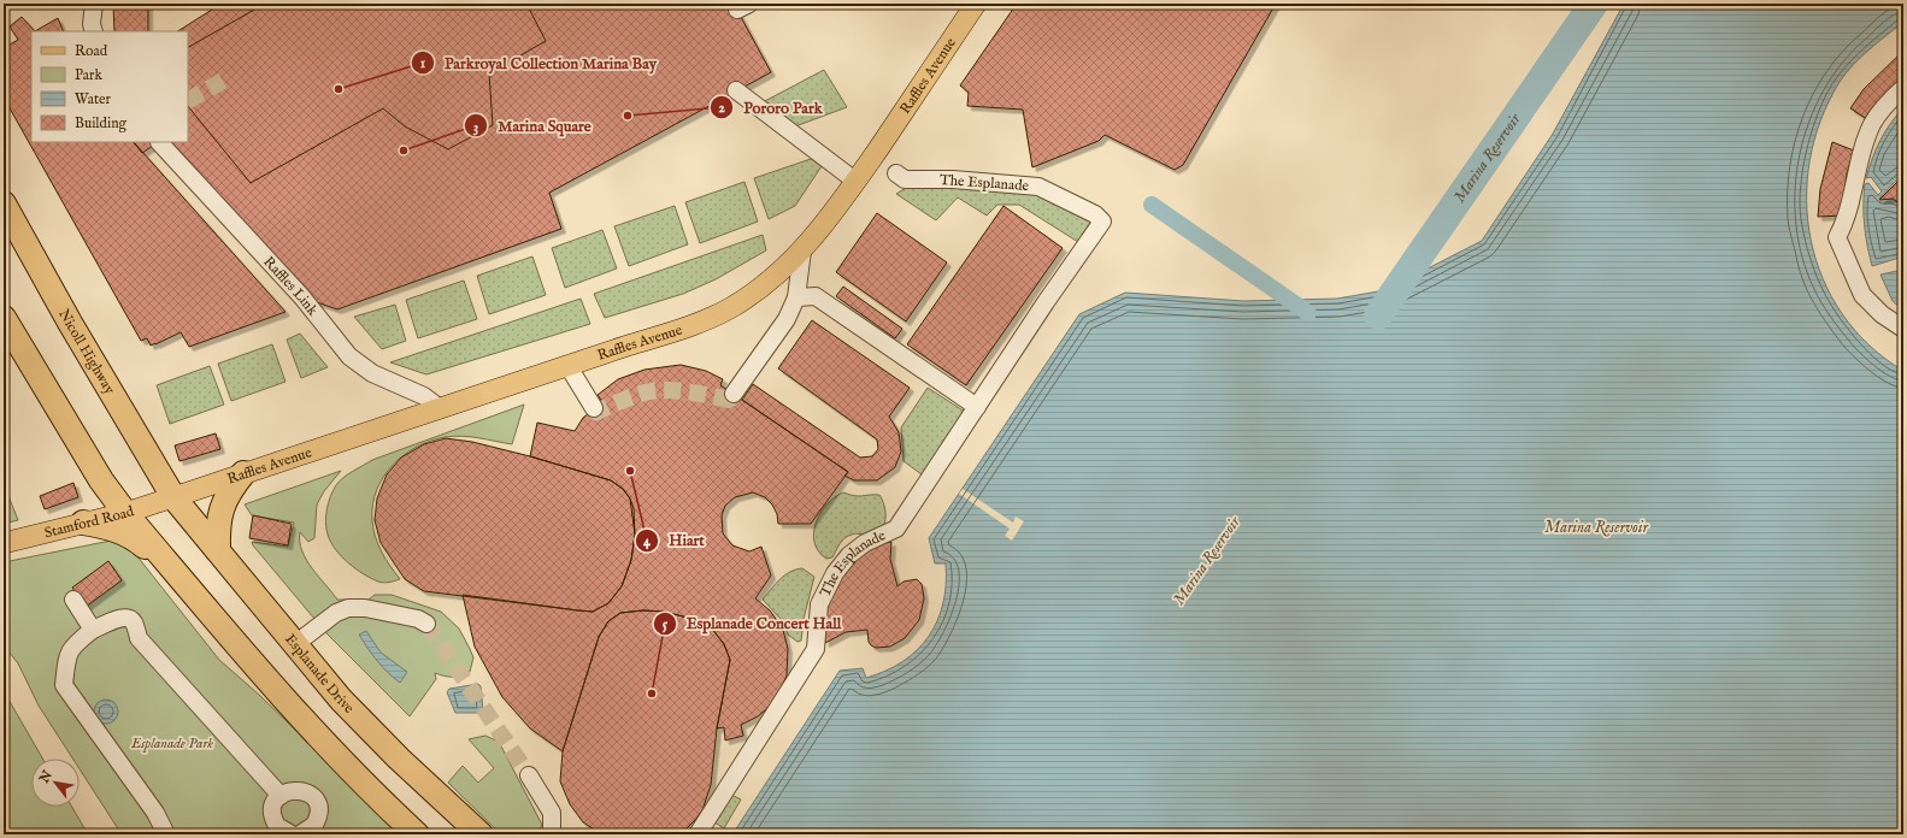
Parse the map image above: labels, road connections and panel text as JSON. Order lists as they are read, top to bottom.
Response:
{
  "streets": {
    "highway": ["Nicoll Highway", "Esplanade Drive"],
    "main road": ["Raffles Avenue", "Stamford Road"],
    "street": ["The Esplanade", "Raffles Link"]
  },
  "crossings": [
    ["Raffles Avenue", "Raffles Link"],
    ["Raffles Avenue", "Nicoll Highway"],
    ["Raffles Avenue", "Stamford Road"],
    ["Raffles Avenue", "Esplanade Drive"],
    ["Nicoll Highway", "Stamford Road"],
    ["Nicoll Highway", "Esplanade Drive"],
    ["Stamford Road", "Esplanade Drive"]
  ],
  "water": ["Marina Reservoir"],
  "parks": ["Esplanade Park"],
  "places": [
    "Parkroyal Collection Marina Bay",
    "Pororo Park",
    "Marina Square",
    "Hiart",
    "Esplanade Concert Hall"
  ],
  "legend": [
    "Road",
    "Park",
    "Water",
    "Building"
  ],
  "north": "top left"
}
